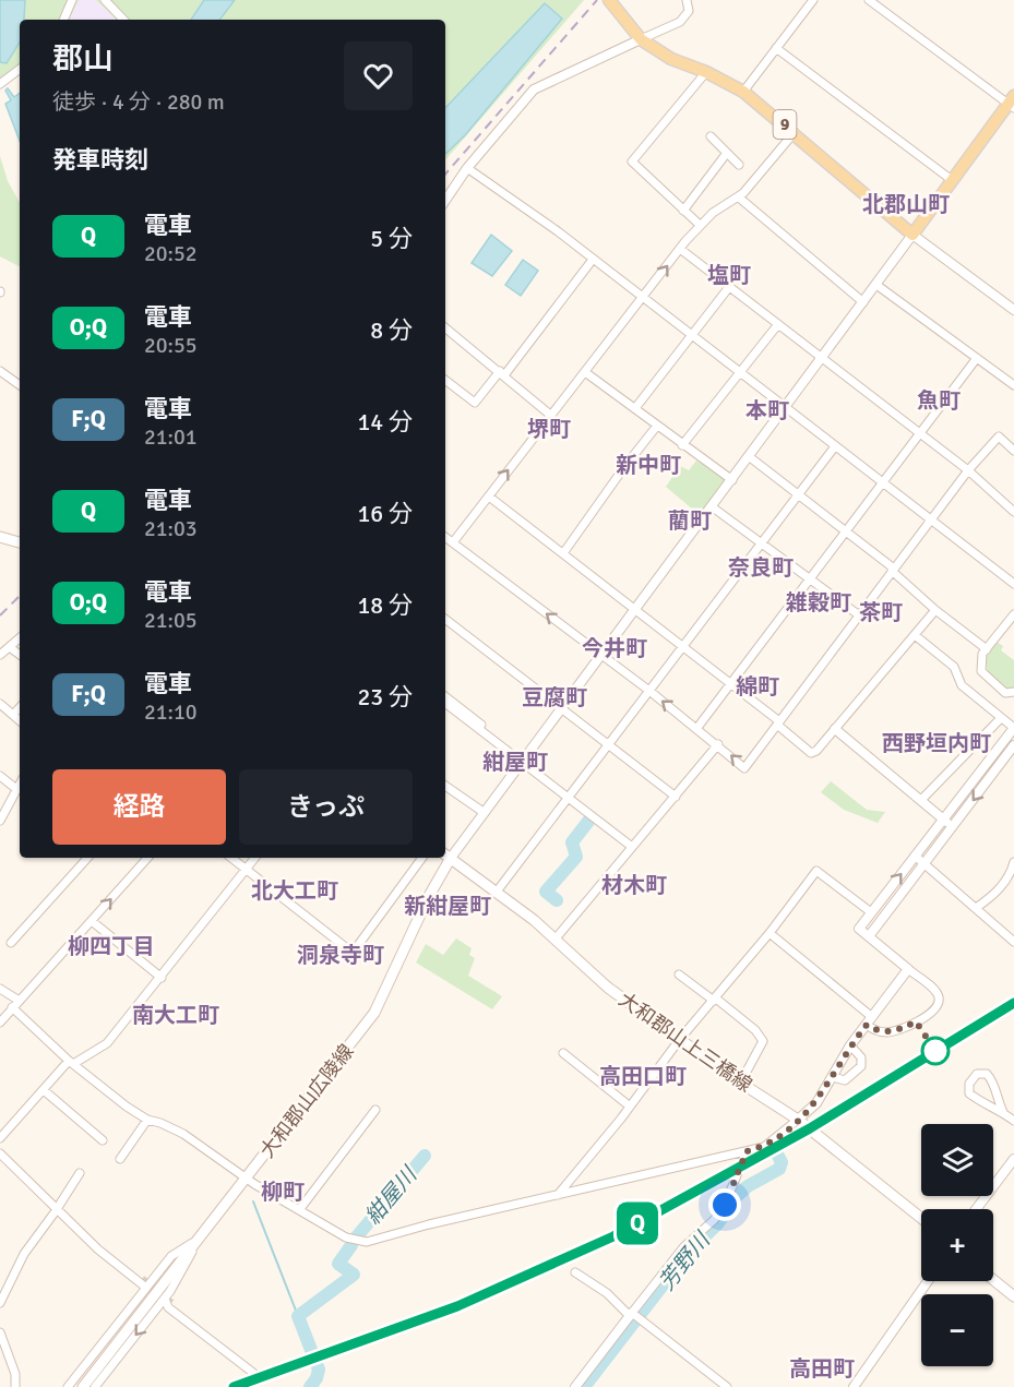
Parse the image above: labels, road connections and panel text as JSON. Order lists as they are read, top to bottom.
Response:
{
  "streets": {
    "main road": ["9", "大和郡山上三橋線", "大和郡山広陵線"]
  },
  "districts": [
    "北郡山町",
    "塩町",
    "魚町",
    "本町",
    "堺町",
    "新中町",
    "藺町",
    "奈良町",
    "雑穀町",
    "茶町",
    "今井町",
    "綿町",
    "豆腐町",
    "西野垣内町",
    "紺屋町",
    "材木町",
    "北大工町",
    "新紺屋町",
    "柳四丁目",
    "洞泉寺町",
    "南大工町",
    "高田口町",
    "柳町",
    "高田町"
  ],
  "water": ["紺屋川", "芳野川"],
  "page": {
    "on_map": "Q",
    "heading": [
      ["郡山", "徒歩 · 4 分 · 280 m"],
      "発車時刻"
    ],
    "list": [
      {
        "mark": "Q",
        "name": "電車",
        "note": "20:52",
        "value": "5 分"
      },
      {
        "mark": "O;Q",
        "name": "電車",
        "note": "20:55",
        "value": "8 分"
      },
      {
        "mark": "F;Q",
        "name": "電車",
        "note": "21:01",
        "value": "14 分"
      },
      {
        "mark": "Q",
        "name": "電車",
        "note": "21:03",
        "value": "16 分"
      },
      {
        "mark": "O;Q",
        "name": "電車",
        "note": "21:05",
        "value": "18 分"
      },
      {
        "mark": "F;Q",
        "name": "電車",
        "note": "21:10",
        "value": "23 分"
      }
    ],
    "buttons": ["経路", "きっぷ"],
    "map_buttons": ["+", "−"]
  }
}
